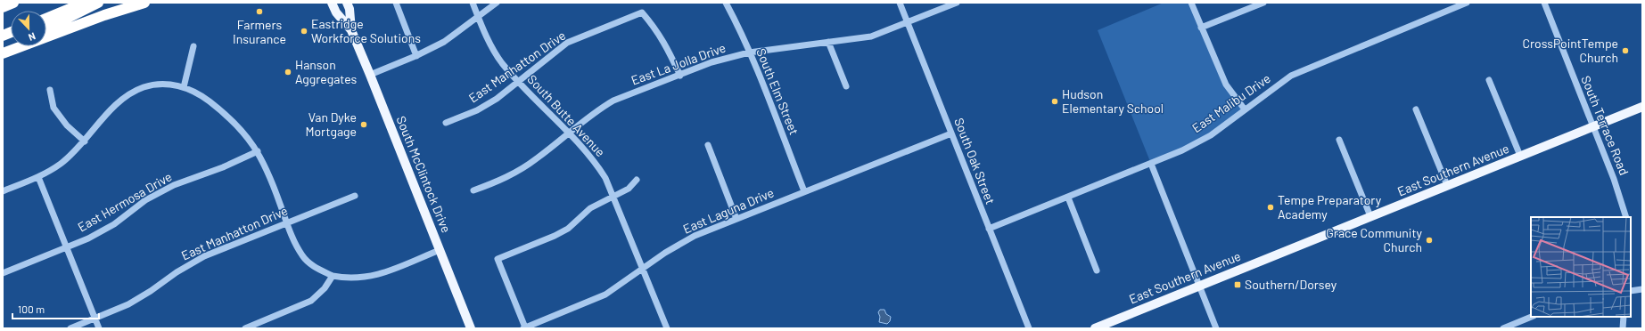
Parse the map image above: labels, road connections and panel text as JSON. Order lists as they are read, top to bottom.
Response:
{
  "streets": {
    "main road": ["East Southern Avenue", "South McClintock Drive"],
    "street": [
      "East La Jolla Drive",
      "East Manhatton Drive",
      "South Elm Street",
      "East Malibu Drive",
      "South Butte Avenue",
      "South Terrace Road",
      "South Oak Street",
      "East Hermosa Drive",
      "East Laguna Drive"
    ]
  },
  "crossings": [
    ["East La Jolla Drive", "East Manhatton Drive"],
    ["East La Jolla Drive", "South Elm Street"],
    ["East La Jolla Drive", "South Butte Avenue"],
    ["East La Jolla Drive", "South Oak Street"],
    ["East Manhatton Drive", "South Butte Avenue"],
    ["South Elm Street", "East Laguna Drive"],
    ["East Malibu Drive", "South Oak Street"],
    ["South Butte Avenue", "East Laguna Drive"],
    ["South Terrace Road", "East Southern Avenue"],
    ["South Oak Street", "East Laguna Drive"]
  ],
  "places": {
    "other": [
      "Farmers Insurance",
      "Eastridge Workforce Solutions",
      "CrossPointTempe Church",
      "Hanson Aggregates",
      "Hudson Elementary School",
      "Van Dyke Mortgage",
      "Tempe Preparatory Academy",
      "Grace Community Church"
    ],
    "transit": ["Southern/Dorsey"]
  },
  "scale_bar": "100 m",
  "north": "bottom"
}
